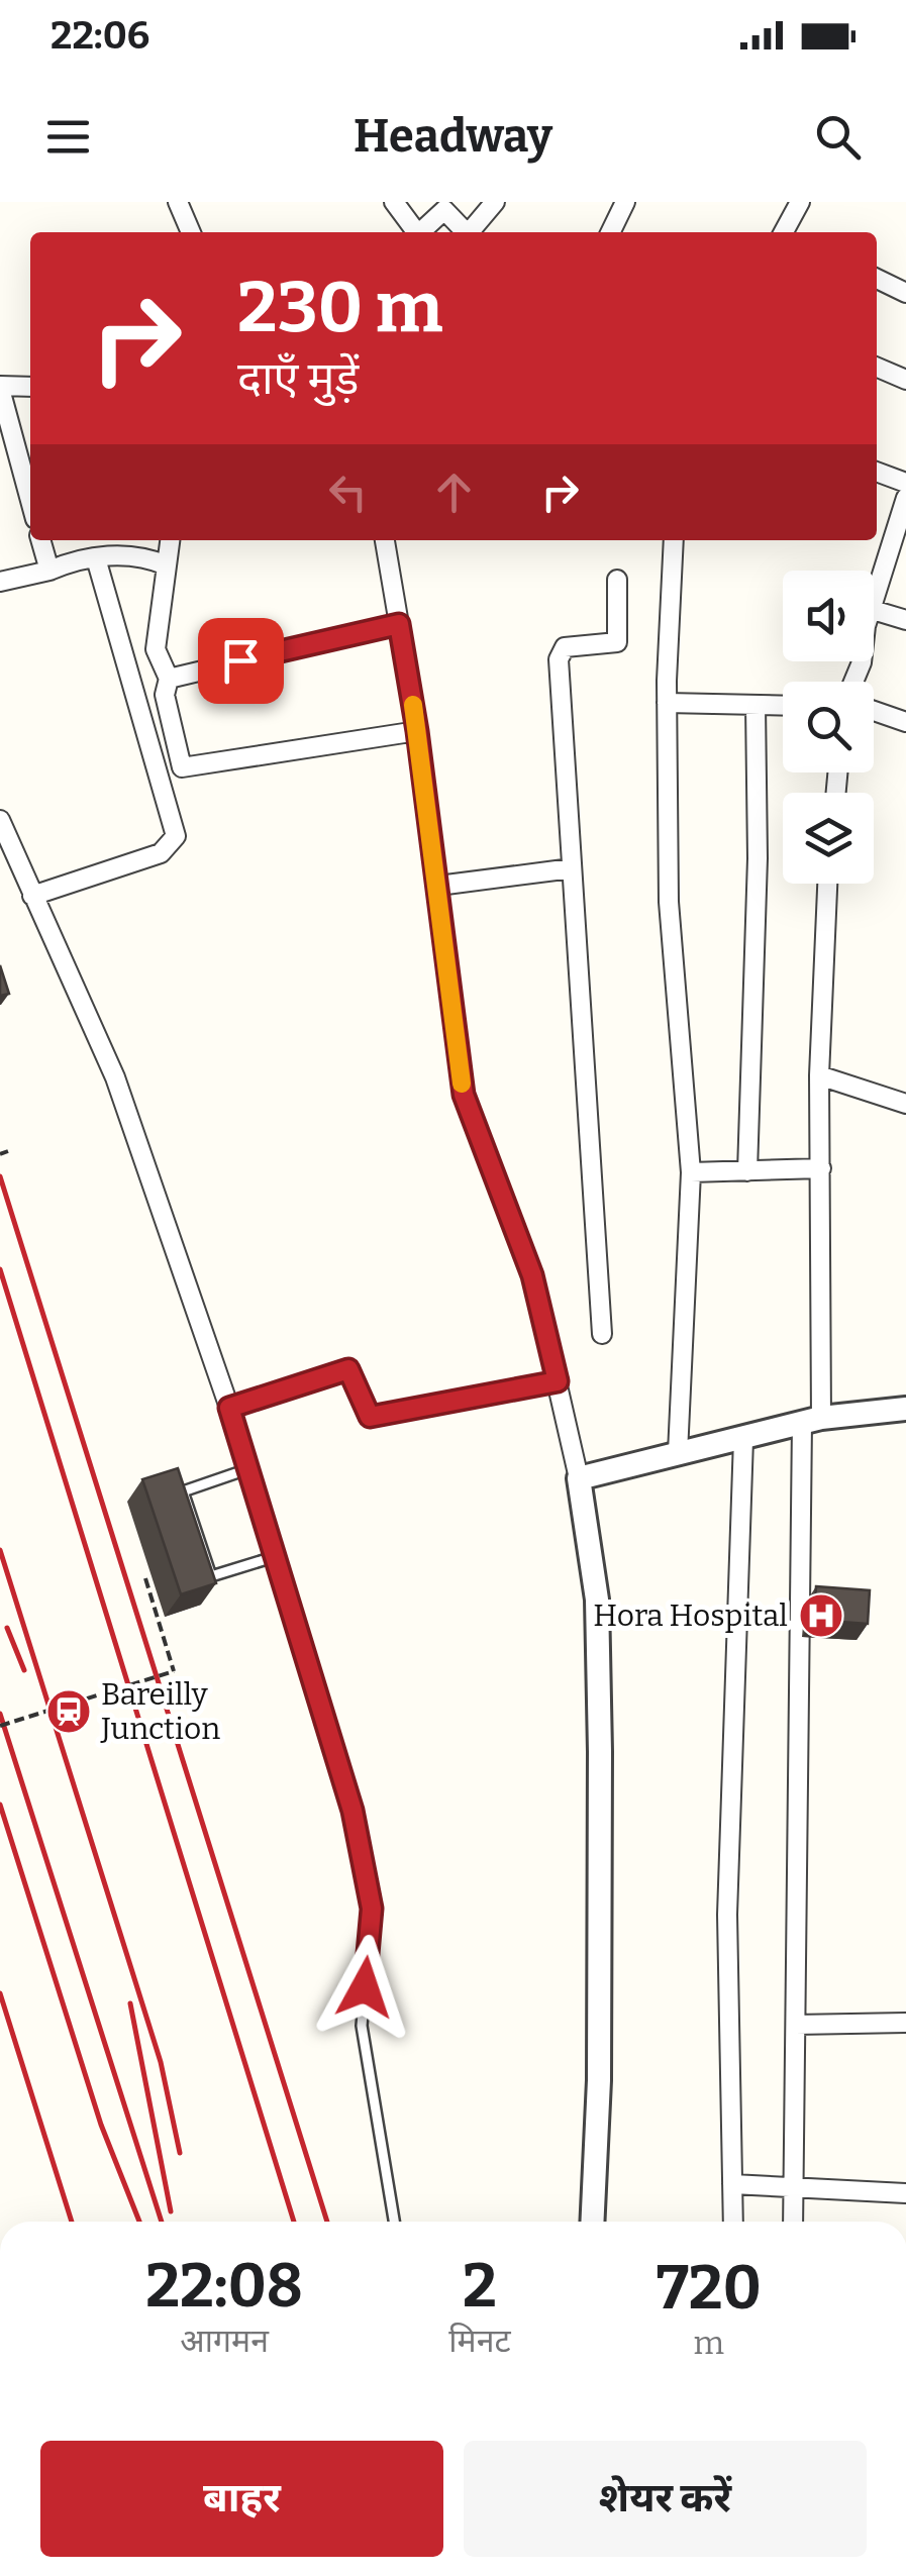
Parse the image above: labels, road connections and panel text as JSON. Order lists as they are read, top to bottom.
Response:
{
  "places": {
    "hospital": ["Hora Hospital"],
    "station": ["Bareilly Junction"]
  },
  "page": {
    "status": "22:06",
    "header": "Headway",
    "turn": ["230 m", "दाएँ मुड़ें"],
    "eta": [
      "22:08",
      "आगमन",
      "2",
      "मिनट",
      "720",
      "m"
    ],
    "buttons": ["बाहर", "शेयर करें"]
  }
}
